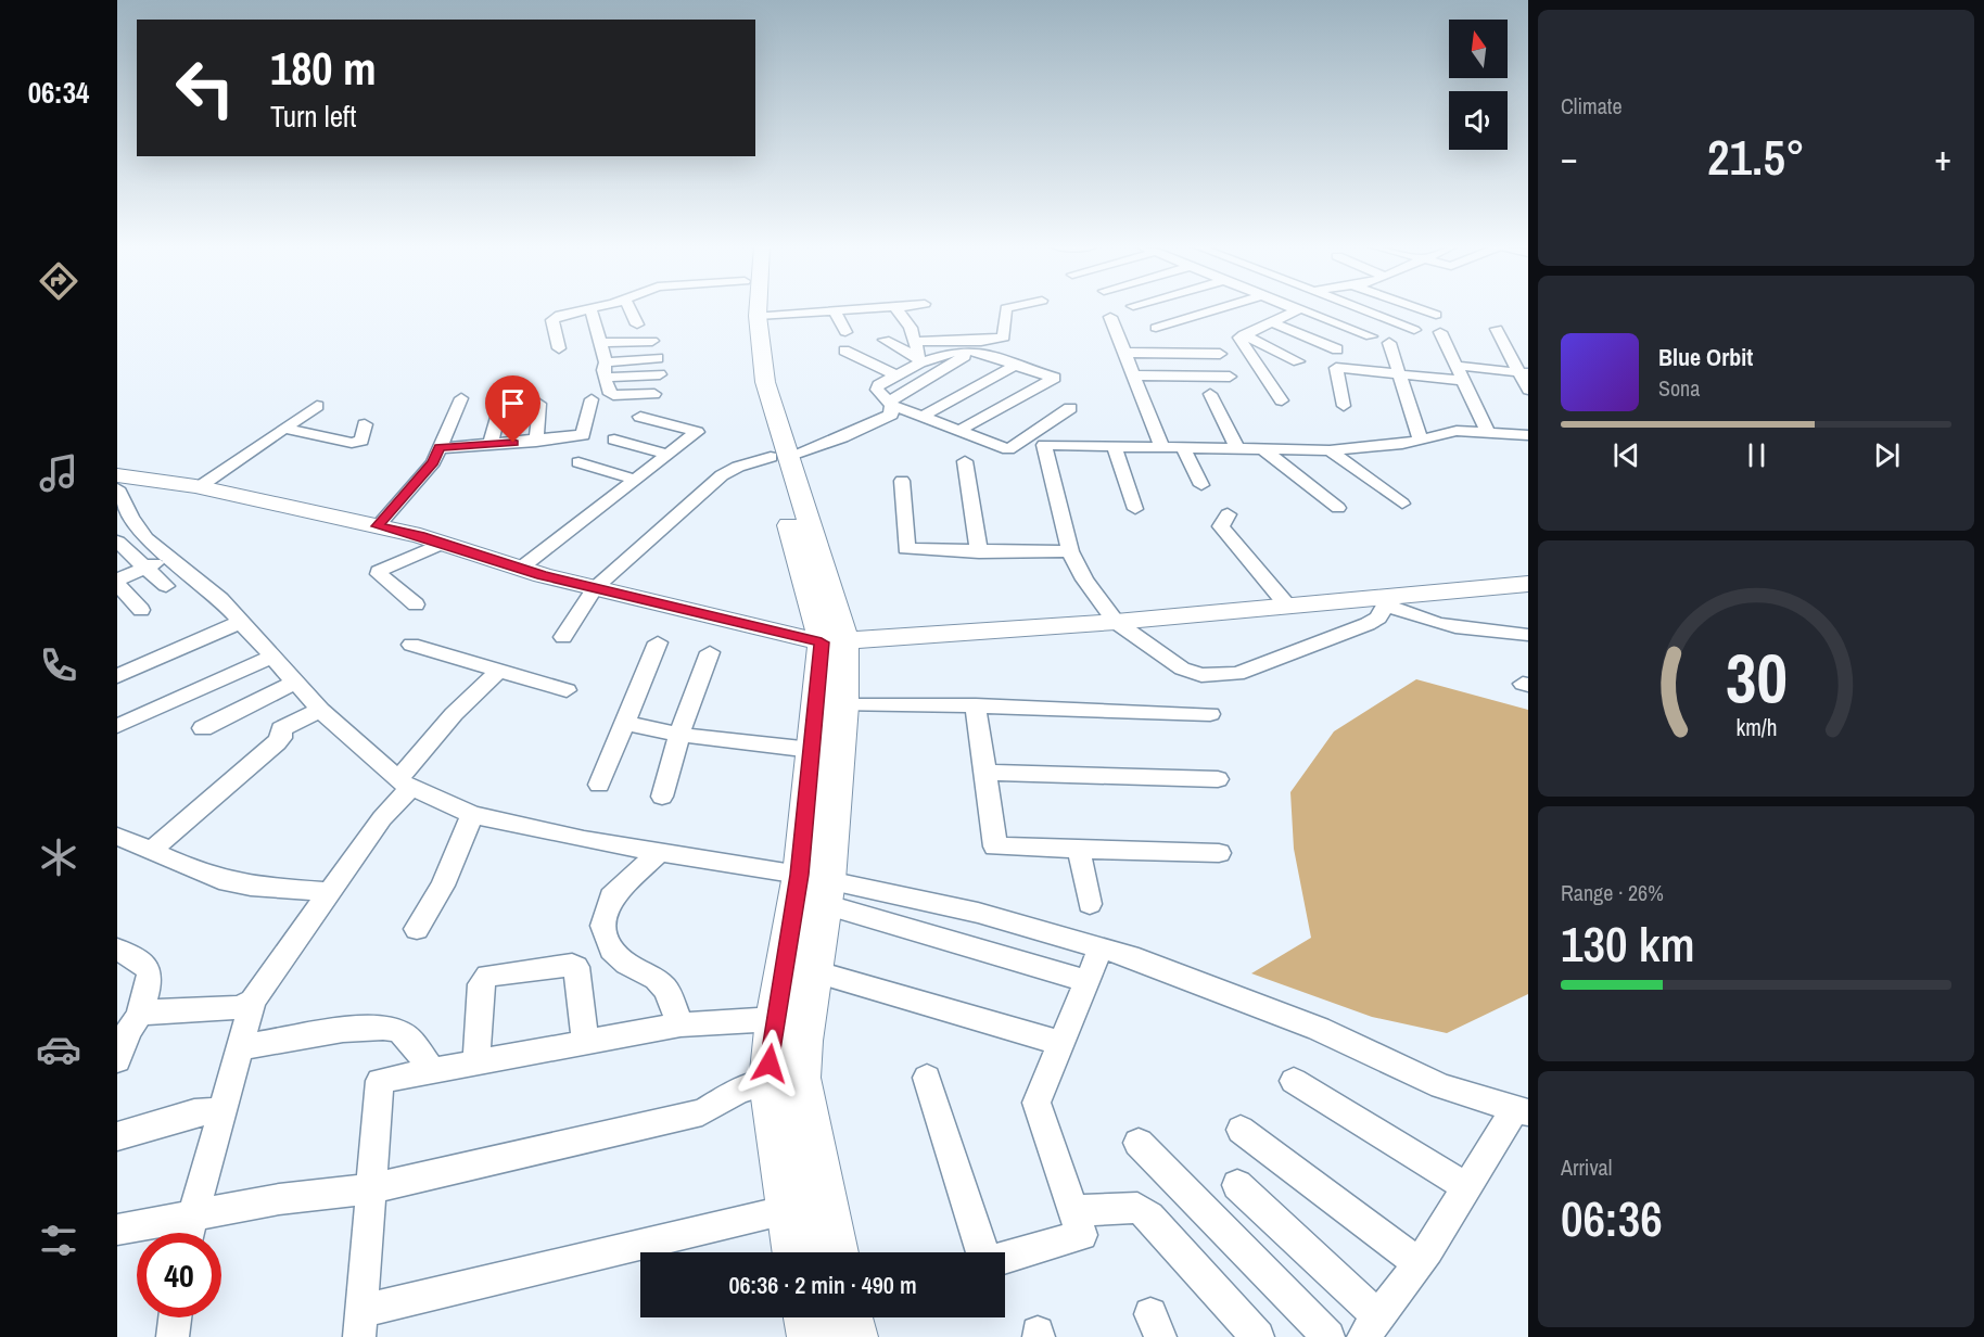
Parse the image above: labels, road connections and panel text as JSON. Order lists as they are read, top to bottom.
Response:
{
  "north": "top",
  "page": {
    "tabs": "06:34",
    "tile": [
      "Climate",
      ["Range · 26%", "130 km"],
      ["Arrival", "06:36"]
    ],
    "turn": ["180 m", "Turn left"],
    "heat": ["−", "21.5°", "+"],
    "song": ["Blue Orbit", "Sona"],
    "limit": "40",
    "trip": "06:36 · 2 min · 490 m",
    "gauge": ["30", "km/h"]
  }
}
